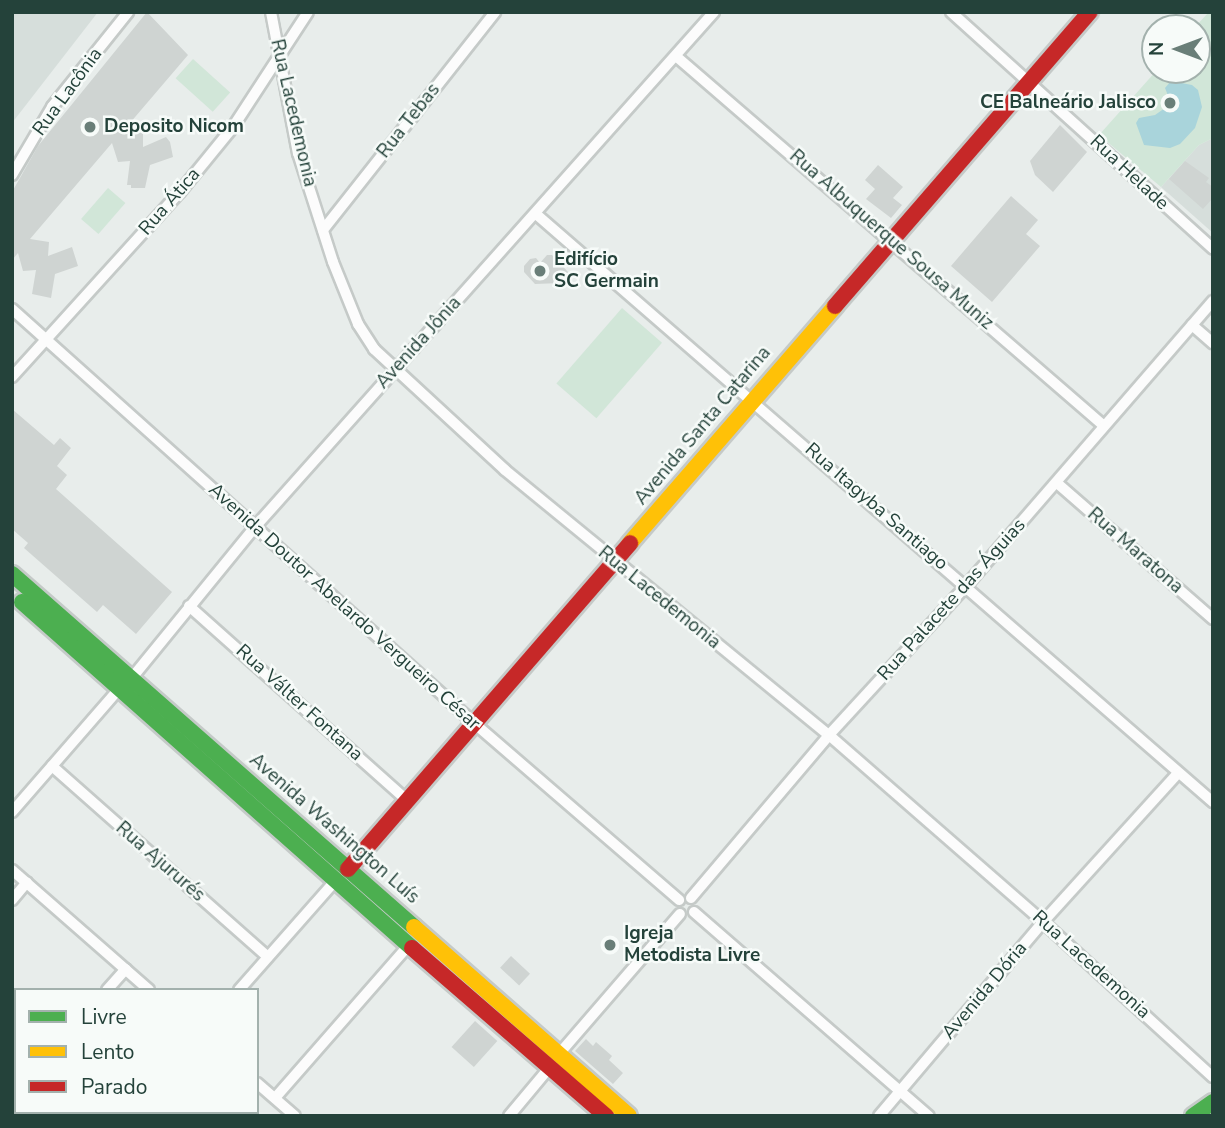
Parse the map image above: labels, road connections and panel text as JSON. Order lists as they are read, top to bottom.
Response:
{
  "streets": {
    "main road": ["Avenida Santa Catarina", "Avenida Washington Luís"],
    "street": [
      "Rua Lacônia",
      "Rua Lacedemonia",
      "Rua Tebas",
      "Rua Helade",
      "Rua Ática",
      "Rua Albuquerque Sousa Muniz",
      "Avenida Jônia",
      "Rua Itagyba Santiago",
      "Rua Maratona",
      "Rua Palacete das Águias",
      "Avenida Doutor Abelardo Vergueiro César",
      "Rua Válter Fontana",
      "Rua Ajururés",
      "Avenida Dória"
    ]
  },
  "crossings": [
    ["Rua Lacedemonia", "Rua Tebas"],
    ["Rua Lacedemonia", "Rua Ática"],
    ["Rua Lacedemonia", "Avenida Jônia"],
    ["Rua Lacedemonia", "Avenida Santa Catarina"],
    ["Rua Lacedemonia", "Rua Palacete das Águias"],
    ["Rua Lacedemonia", "Avenida Dória"],
    ["Rua Helade", "Avenida Santa Catarina"],
    ["Rua Ática", "Avenida Doutor Abelardo Vergueiro César"],
    ["Rua Albuquerque Sousa Muniz", "Avenida Jônia"],
    ["Rua Albuquerque Sousa Muniz", "Avenida Santa Catarina"],
    ["Rua Albuquerque Sousa Muniz", "Rua Palacete das Águias"],
    ["Avenida Jônia", "Rua Itagyba Santiago"],
    ["Avenida Jônia", "Avenida Doutor Abelardo Vergueiro César"],
    ["Avenida Jônia", "Rua Válter Fontana"],
    ["Avenida Jônia", "Avenida Washington Luís"],
    ["Avenida Jônia", "Rua Ajururés"],
    ["Avenida Santa Catarina", "Rua Itagyba Santiago"],
    ["Avenida Santa Catarina", "Avenida Doutor Abelardo Vergueiro César"],
    ["Avenida Santa Catarina", "Rua Válter Fontana"],
    ["Avenida Santa Catarina", "Avenida Washington Luís"],
    ["Rua Itagyba Santiago", "Rua Palacete das Águias"],
    ["Rua Itagyba Santiago", "Avenida Dória"],
    ["Rua Maratona", "Rua Palacete das Águias"],
    ["Rua Palacete das Águias", "Avenida Doutor Abelardo Vergueiro César"]
  ],
  "places": [
    "CE Balneário Jalisco",
    "Deposito Nicom",
    "Edifício SC Germain",
    "Igreja Metodista Livre"
  ],
  "legend": ["Livre", "Lento", "Parado"],
  "north": "left"
}
